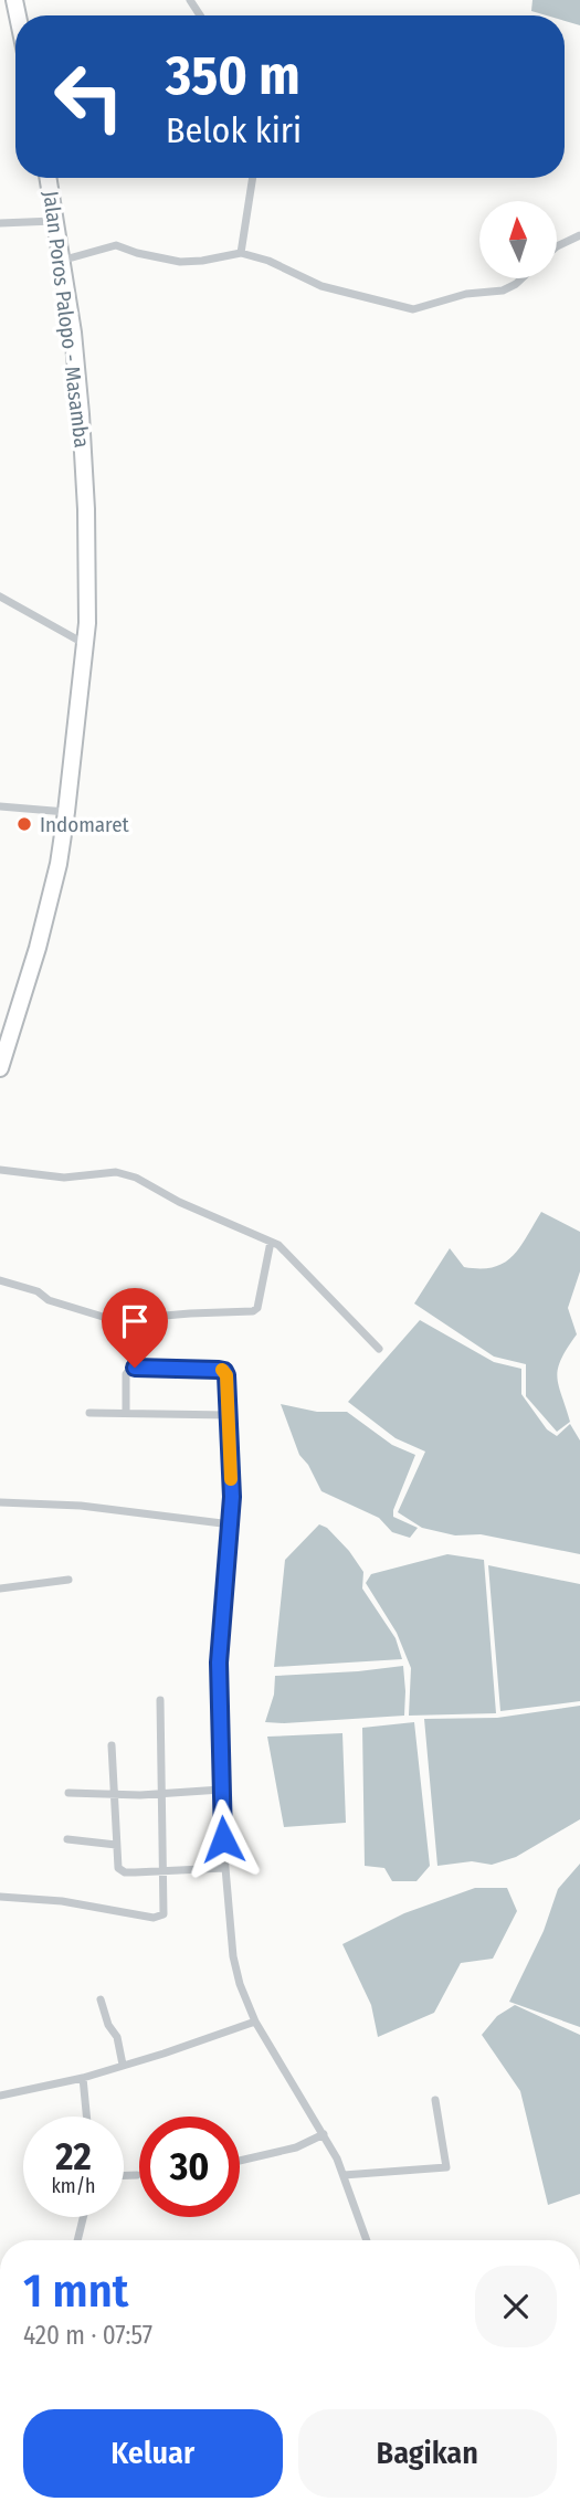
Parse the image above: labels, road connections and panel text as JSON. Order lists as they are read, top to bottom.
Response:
{
  "streets": {
    "highway": ["Jalan Poros Palopo - Masamba"]
  },
  "places": ["Indomaret"],
  "north": "top",
  "page": {
    "turn": ["350 m", "Belok kiri"],
    "speed": "22 km/h",
    "limit": "30",
    "heading": ["1 mnt", "420 m · 07:57"],
    "buttons": ["Keluar", "Bagikan"]
  }
}
